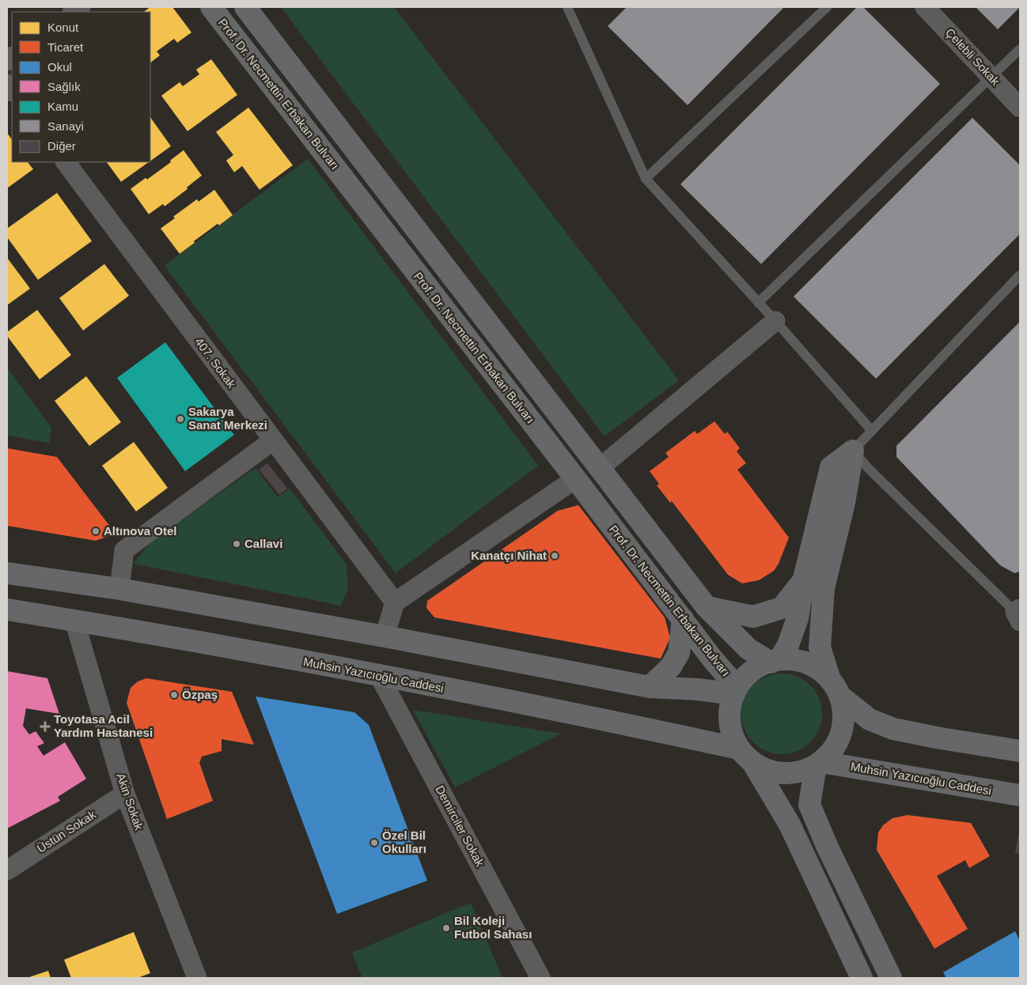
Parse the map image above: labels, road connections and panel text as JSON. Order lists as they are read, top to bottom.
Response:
{
  "streets": {
    "main road": ["Prof. Dr. Necmettin Erbakan Bulvarı", "Muhsin Yazıcıoğlu Caddesi"],
    "street": [
      "Çelebli Sokak",
      "407. Sokak",
      "Akin Sokak",
      "Demirciler Sokak",
      "Üstün Sokak"
    ]
  },
  "crossings": [
    ["Prof. Dr. Necmettin Erbakan Bulvarı", "Muhsin Yazıcıoğlu Caddesi"],
    ["Muhsin Yazıcıoğlu Caddesi", "Akin Sokak"],
    ["Muhsin Yazıcıoğlu Caddesi", "Demirciler Sokak"],
    ["Akin Sokak", "Üstün Sokak"]
  ],
  "places": {
    "other": [
      "Sakarya Sanat Merkezi",
      "Altınova Otel",
      "Callavi",
      "Kanatçı Nihat",
      "Özpaş",
      "Özel Bil Okulları",
      "Bil Koleji Futbol Sahası"
    ],
    "health": ["Toyotasa Acil Yardım Hastanesi"]
  },
  "legend": [
    "Konut",
    "Ticaret",
    "Okul",
    "Sağlık",
    "Kamu",
    "Sanayi",
    "Diğer"
  ]
}
